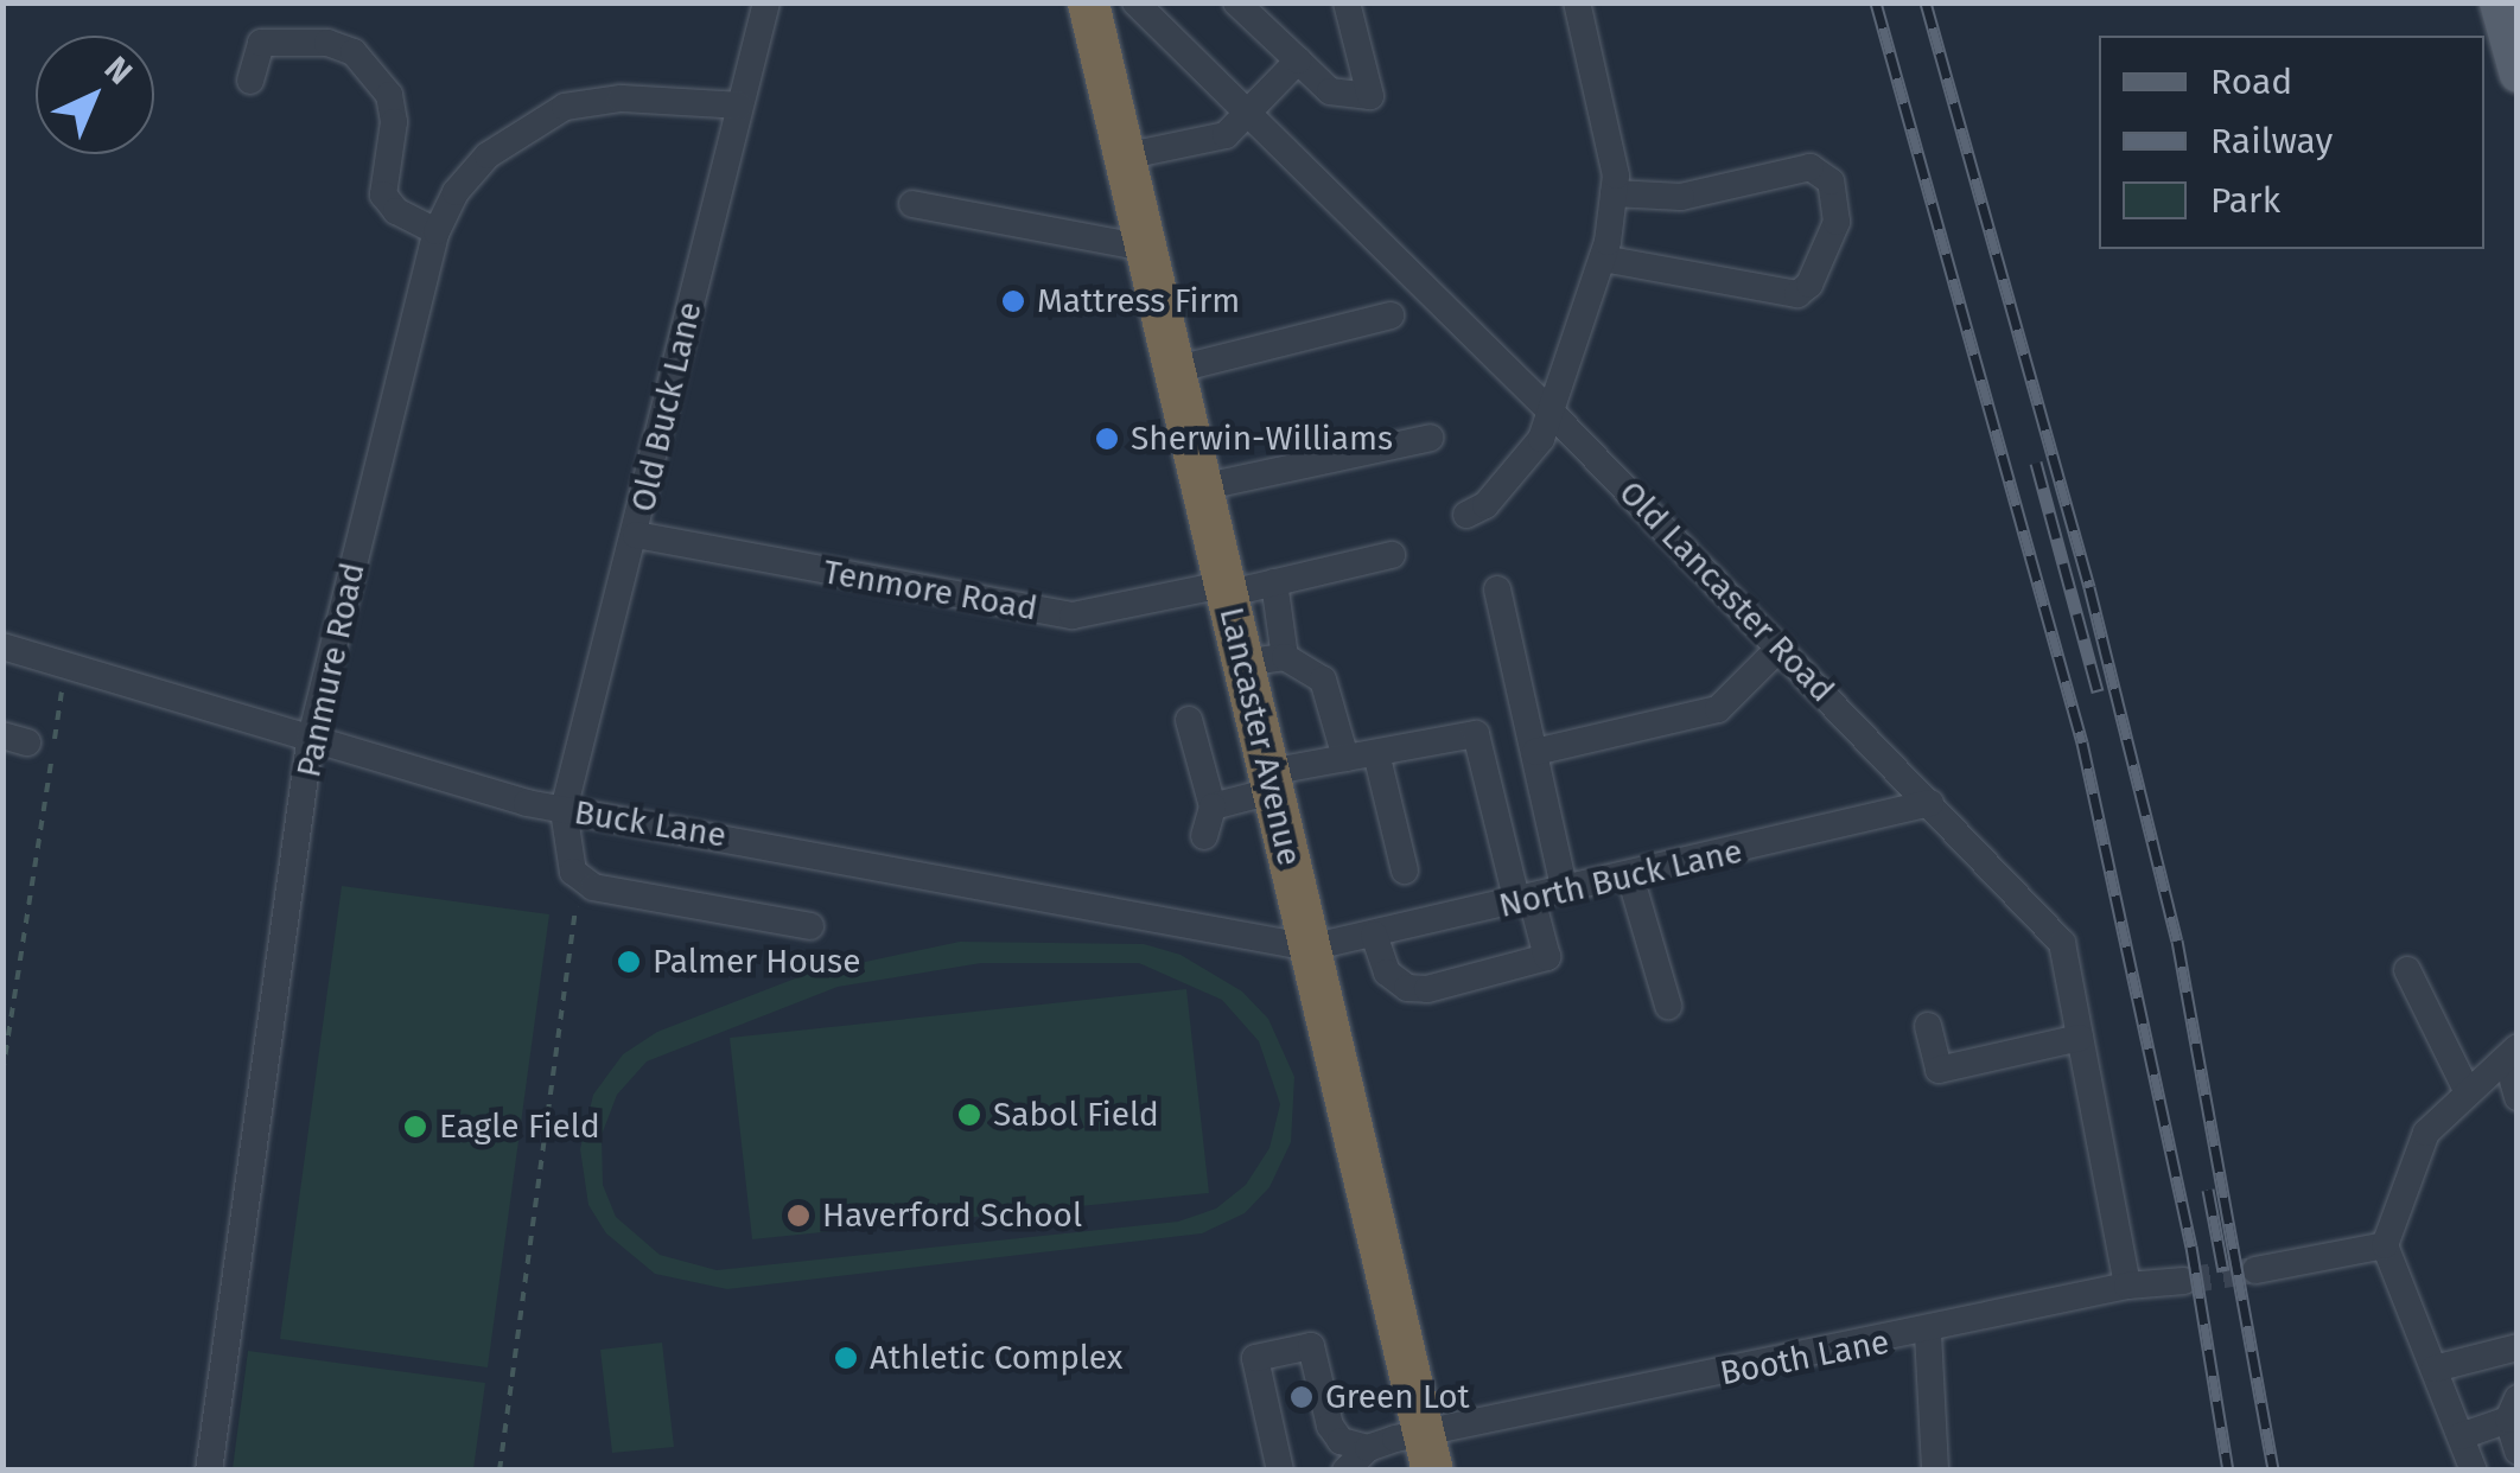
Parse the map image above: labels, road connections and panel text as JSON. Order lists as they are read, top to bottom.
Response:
{
  "streets": {
    "highway": ["Lancaster Avenue"],
    "street": [
      "Old Buck Lane",
      "Tenmore Road",
      "Old Lancaster Road",
      "Panmure Road",
      "Buck Lane",
      "North Buck Lane",
      "Booth Lane"
    ]
  },
  "crossings": [
    ["Old Buck Lane", "Tenmore Road"],
    ["Old Buck Lane", "Panmure Road"],
    ["Old Buck Lane", "Buck Lane"],
    ["Tenmore Road", "Lancaster Avenue"],
    ["Old Lancaster Road", "North Buck Lane"],
    ["Old Lancaster Road", "Booth Lane"],
    ["Panmure Road", "Buck Lane"],
    ["Lancaster Avenue", "Buck Lane"],
    ["Lancaster Avenue", "North Buck Lane"],
    ["Lancaster Avenue", "Booth Lane"],
    ["Buck Lane", "North Buck Lane"]
  ],
  "places": [
    "Mattress Firm",
    "Sherwin-Williams",
    "Palmer House",
    "Sabol Field",
    "Eagle Field",
    "Haverford School",
    "Athletic Complex",
    "Green Lot"
  ],
  "legend": ["Road", "Railway", "Park"],
  "north": "top right"
}
